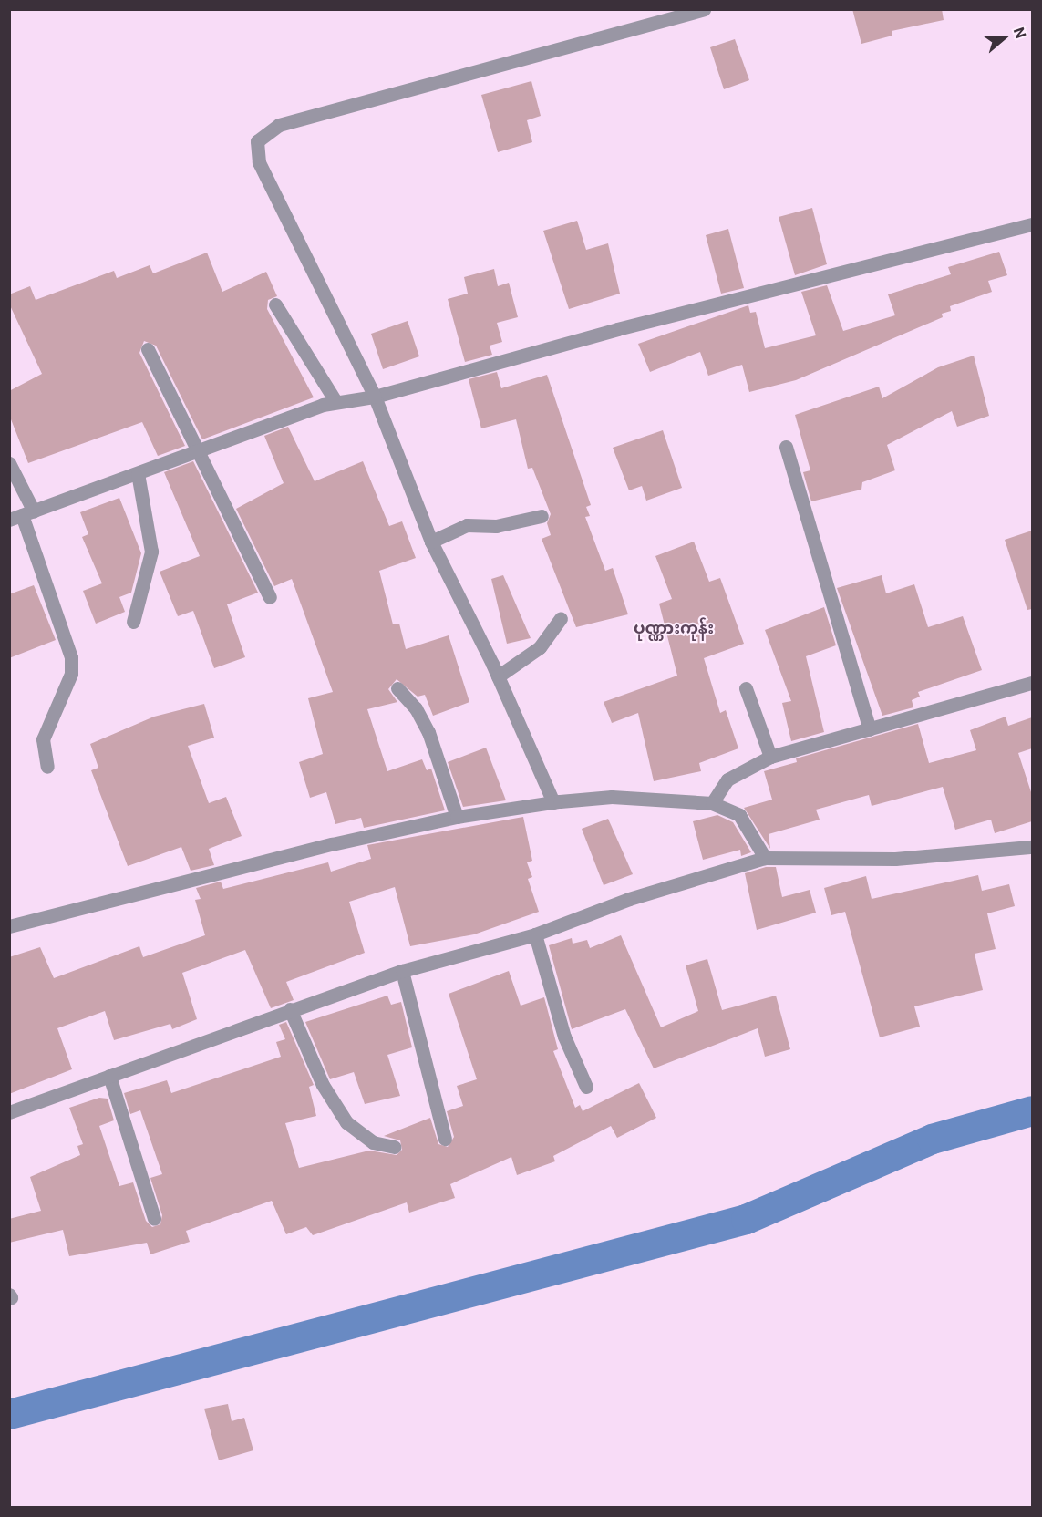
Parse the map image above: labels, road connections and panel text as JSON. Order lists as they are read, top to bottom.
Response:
{
  "districts": ["ပုဏ္ဏားကုန်း"],
  "north": "right"
}
